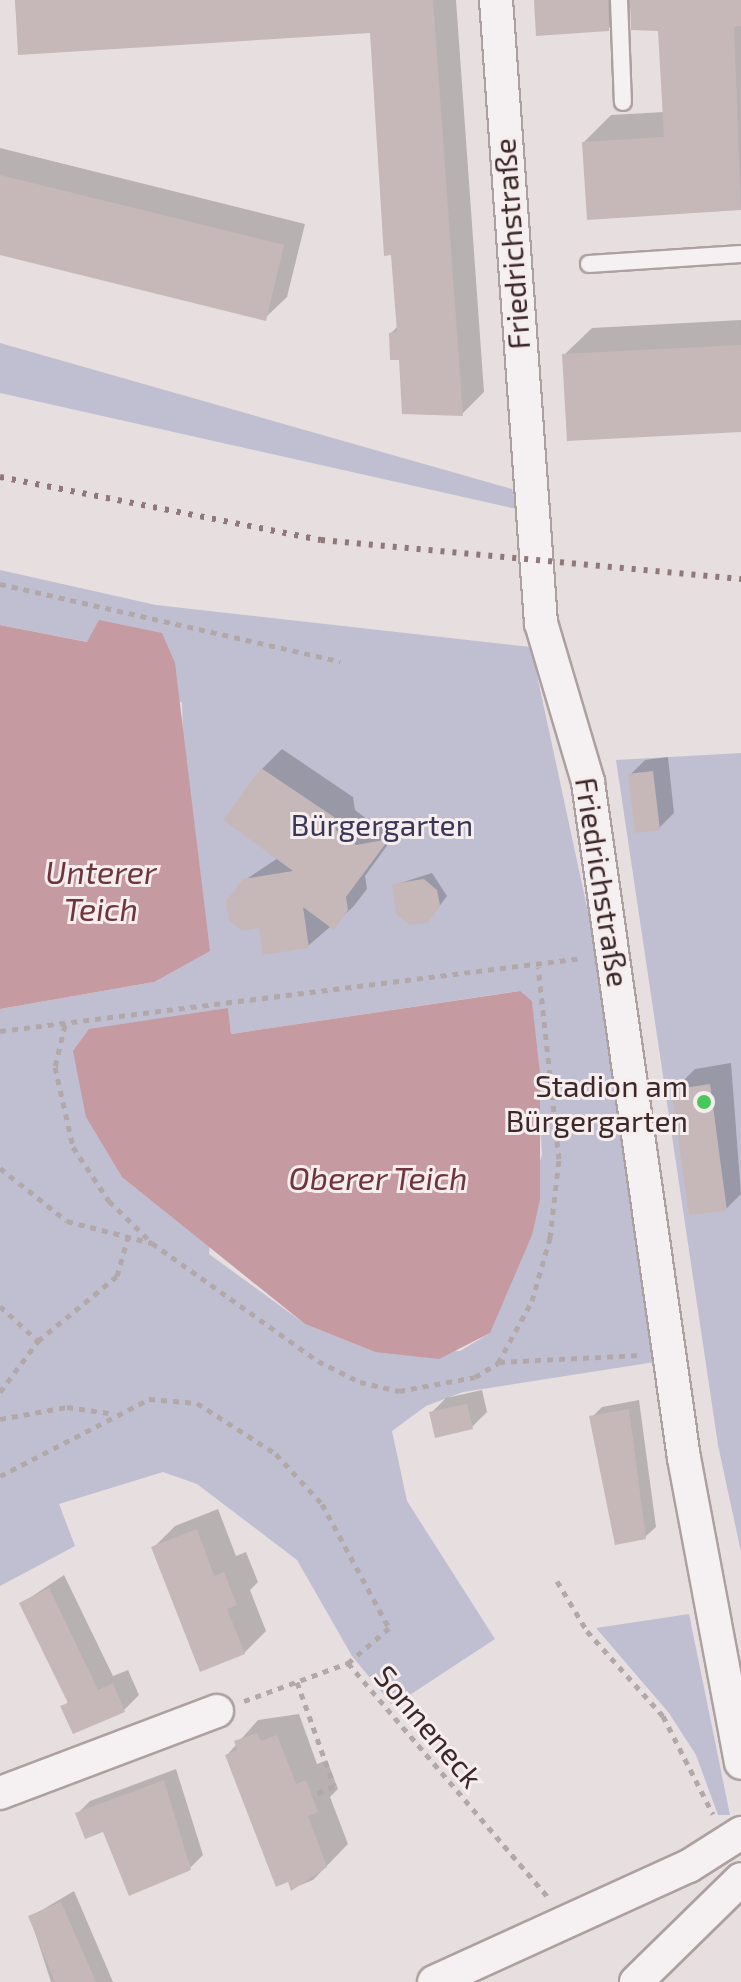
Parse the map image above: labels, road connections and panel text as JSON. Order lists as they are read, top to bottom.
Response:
{
  "streets": {
    "street": ["Friedrichstraße"],
    "path": ["Sonneneck"]
  },
  "water": ["Unterer Teich", "Oberer Teich"],
  "parks": ["Bürgergarten"],
  "places": ["Stadion am Bürgergarten"]
}
